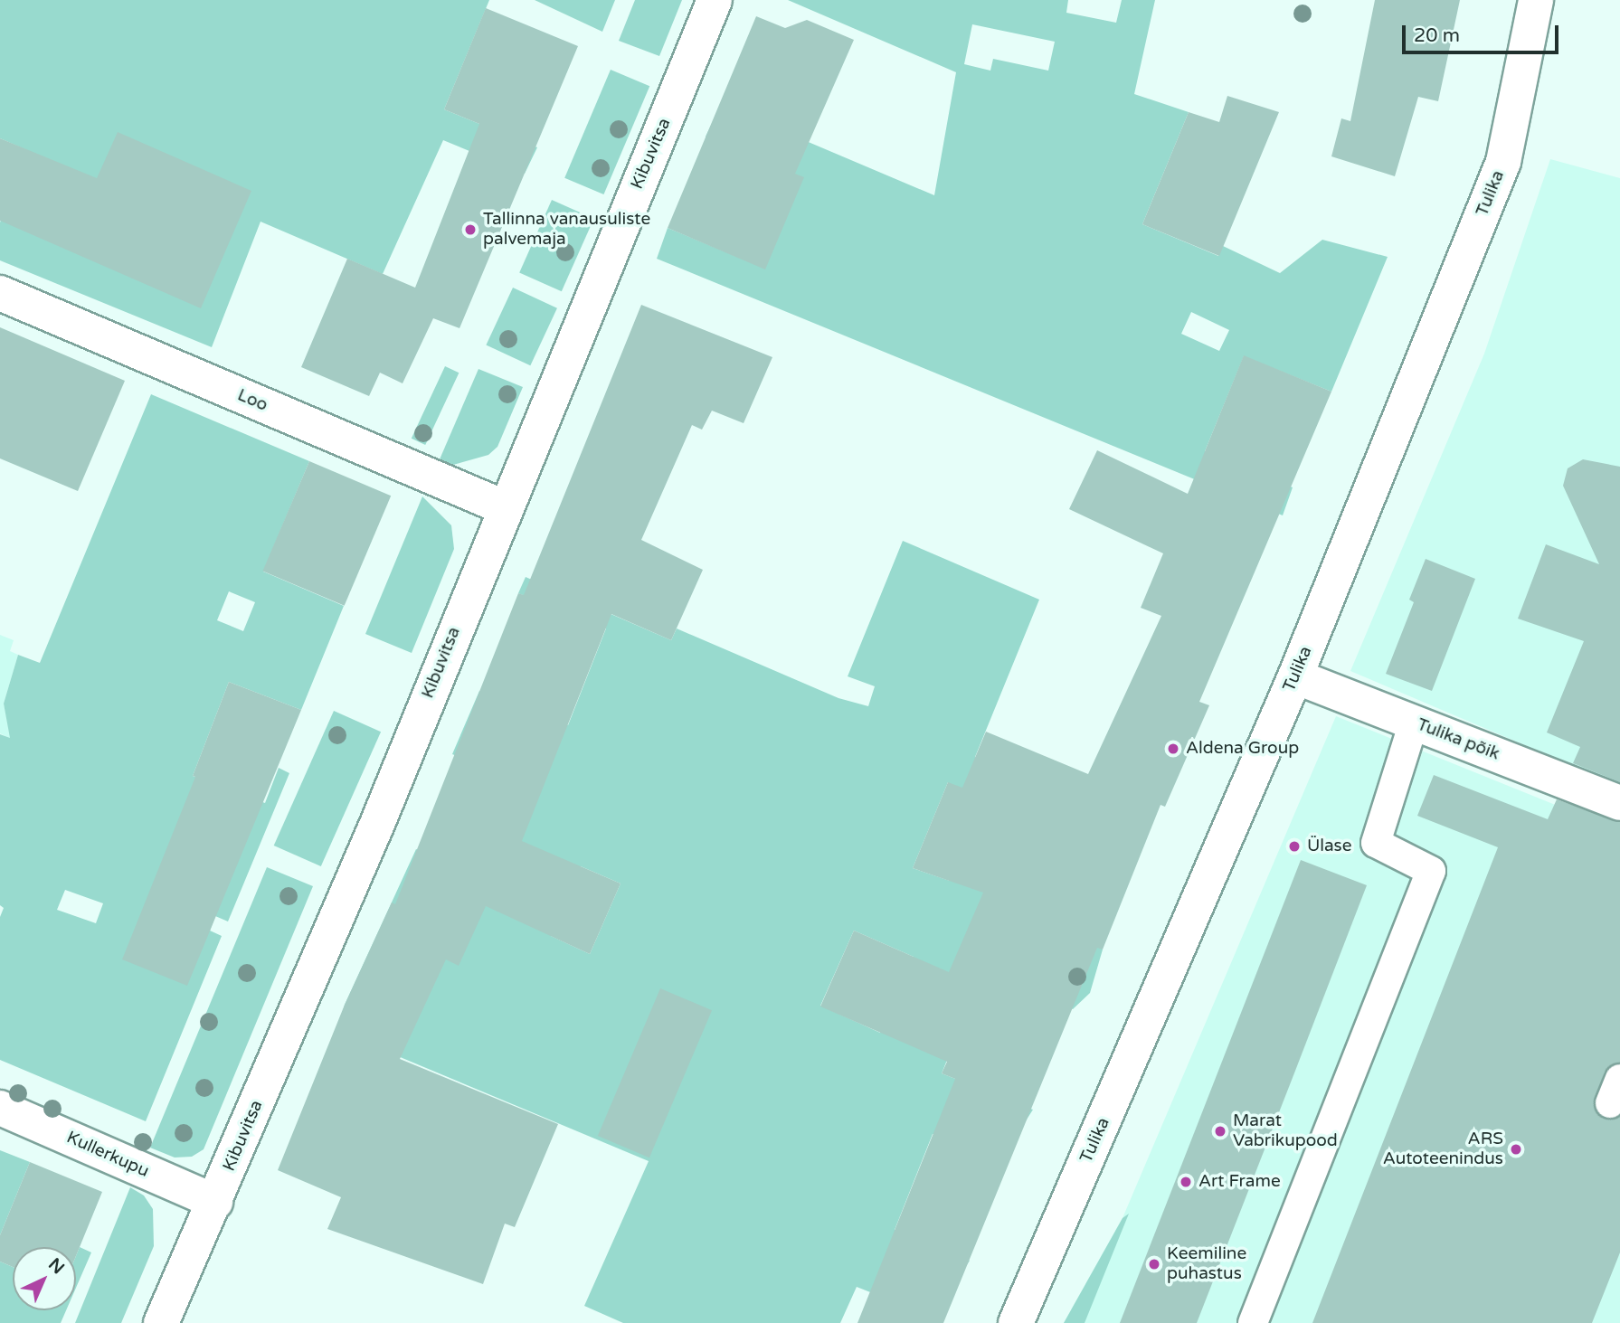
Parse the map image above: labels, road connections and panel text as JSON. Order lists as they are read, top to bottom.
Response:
{
  "streets": {
    "street": [
      "Kibuvitsa",
      "Tulika",
      "Loo",
      "Tulika põik",
      "Kullerkupu"
    ]
  },
  "crossings": [
    ["Kibuvitsa", "Loo"],
    ["Kibuvitsa", "Kullerkupu"],
    ["Tulika", "Tulika põik"]
  ],
  "places": [
    "Tallinna vanausuliste palvemaja",
    "Aldena Group",
    "Ülase",
    "Marat Vabrikupood",
    "ARS Autoteenindus",
    "Art Frame",
    "Keemiline puhastus"
  ],
  "scale_bar": "20 m",
  "north": "top right"
}
